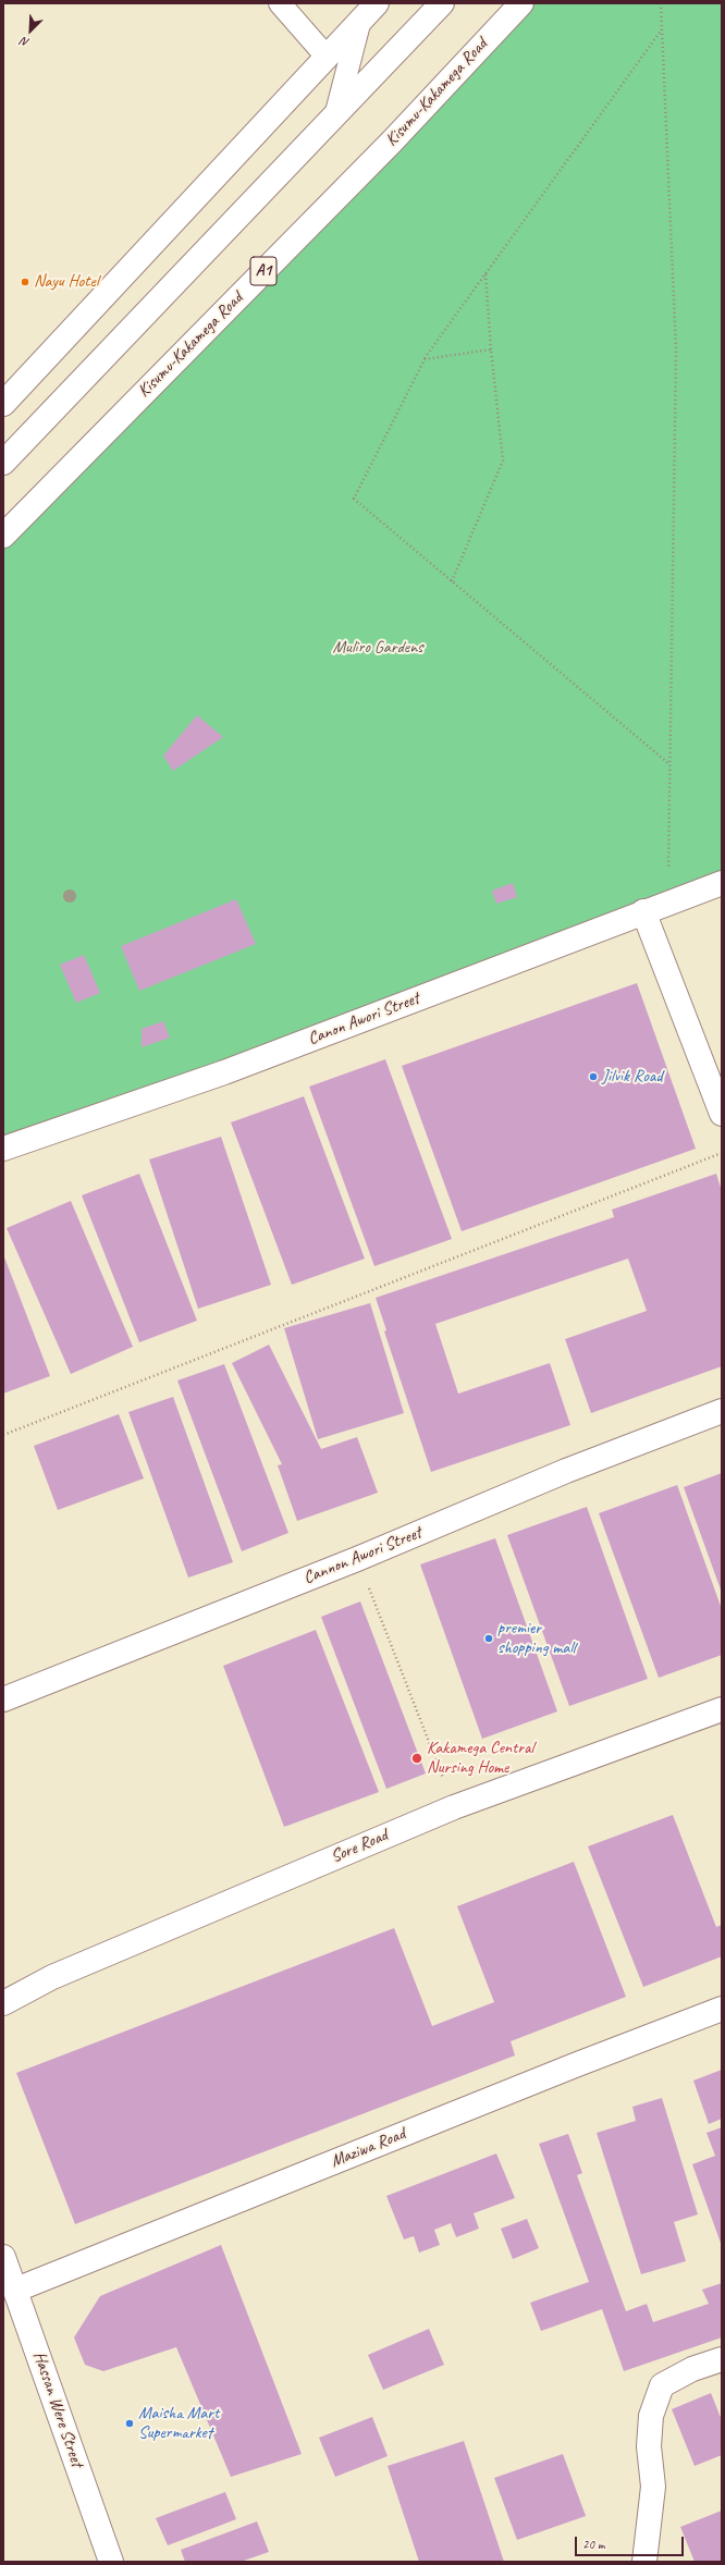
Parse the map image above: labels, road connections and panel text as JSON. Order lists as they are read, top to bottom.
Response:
{
  "streets": {
    "main road": [
      "Kisumu-Kakamega Road",
      "A1",
      "Canon Awori Street",
      "Cannon Awori Street",
      "Sore Road",
      "Maziwa Road",
      "Hassan Were Street"
    ]
  },
  "crossings": [
    ["Maziwa Road", "Hassan Were Street"]
  ],
  "parks": ["Muliro Gardens"],
  "places": [
    "Nayu Hotel",
    "Jilvik Road",
    "premier shopping mall",
    "Kakamega Central Nursing Home",
    "Maisha Mart Supermarket"
  ],
  "scale_bar": "20 m",
  "north": "bottom left"
}
